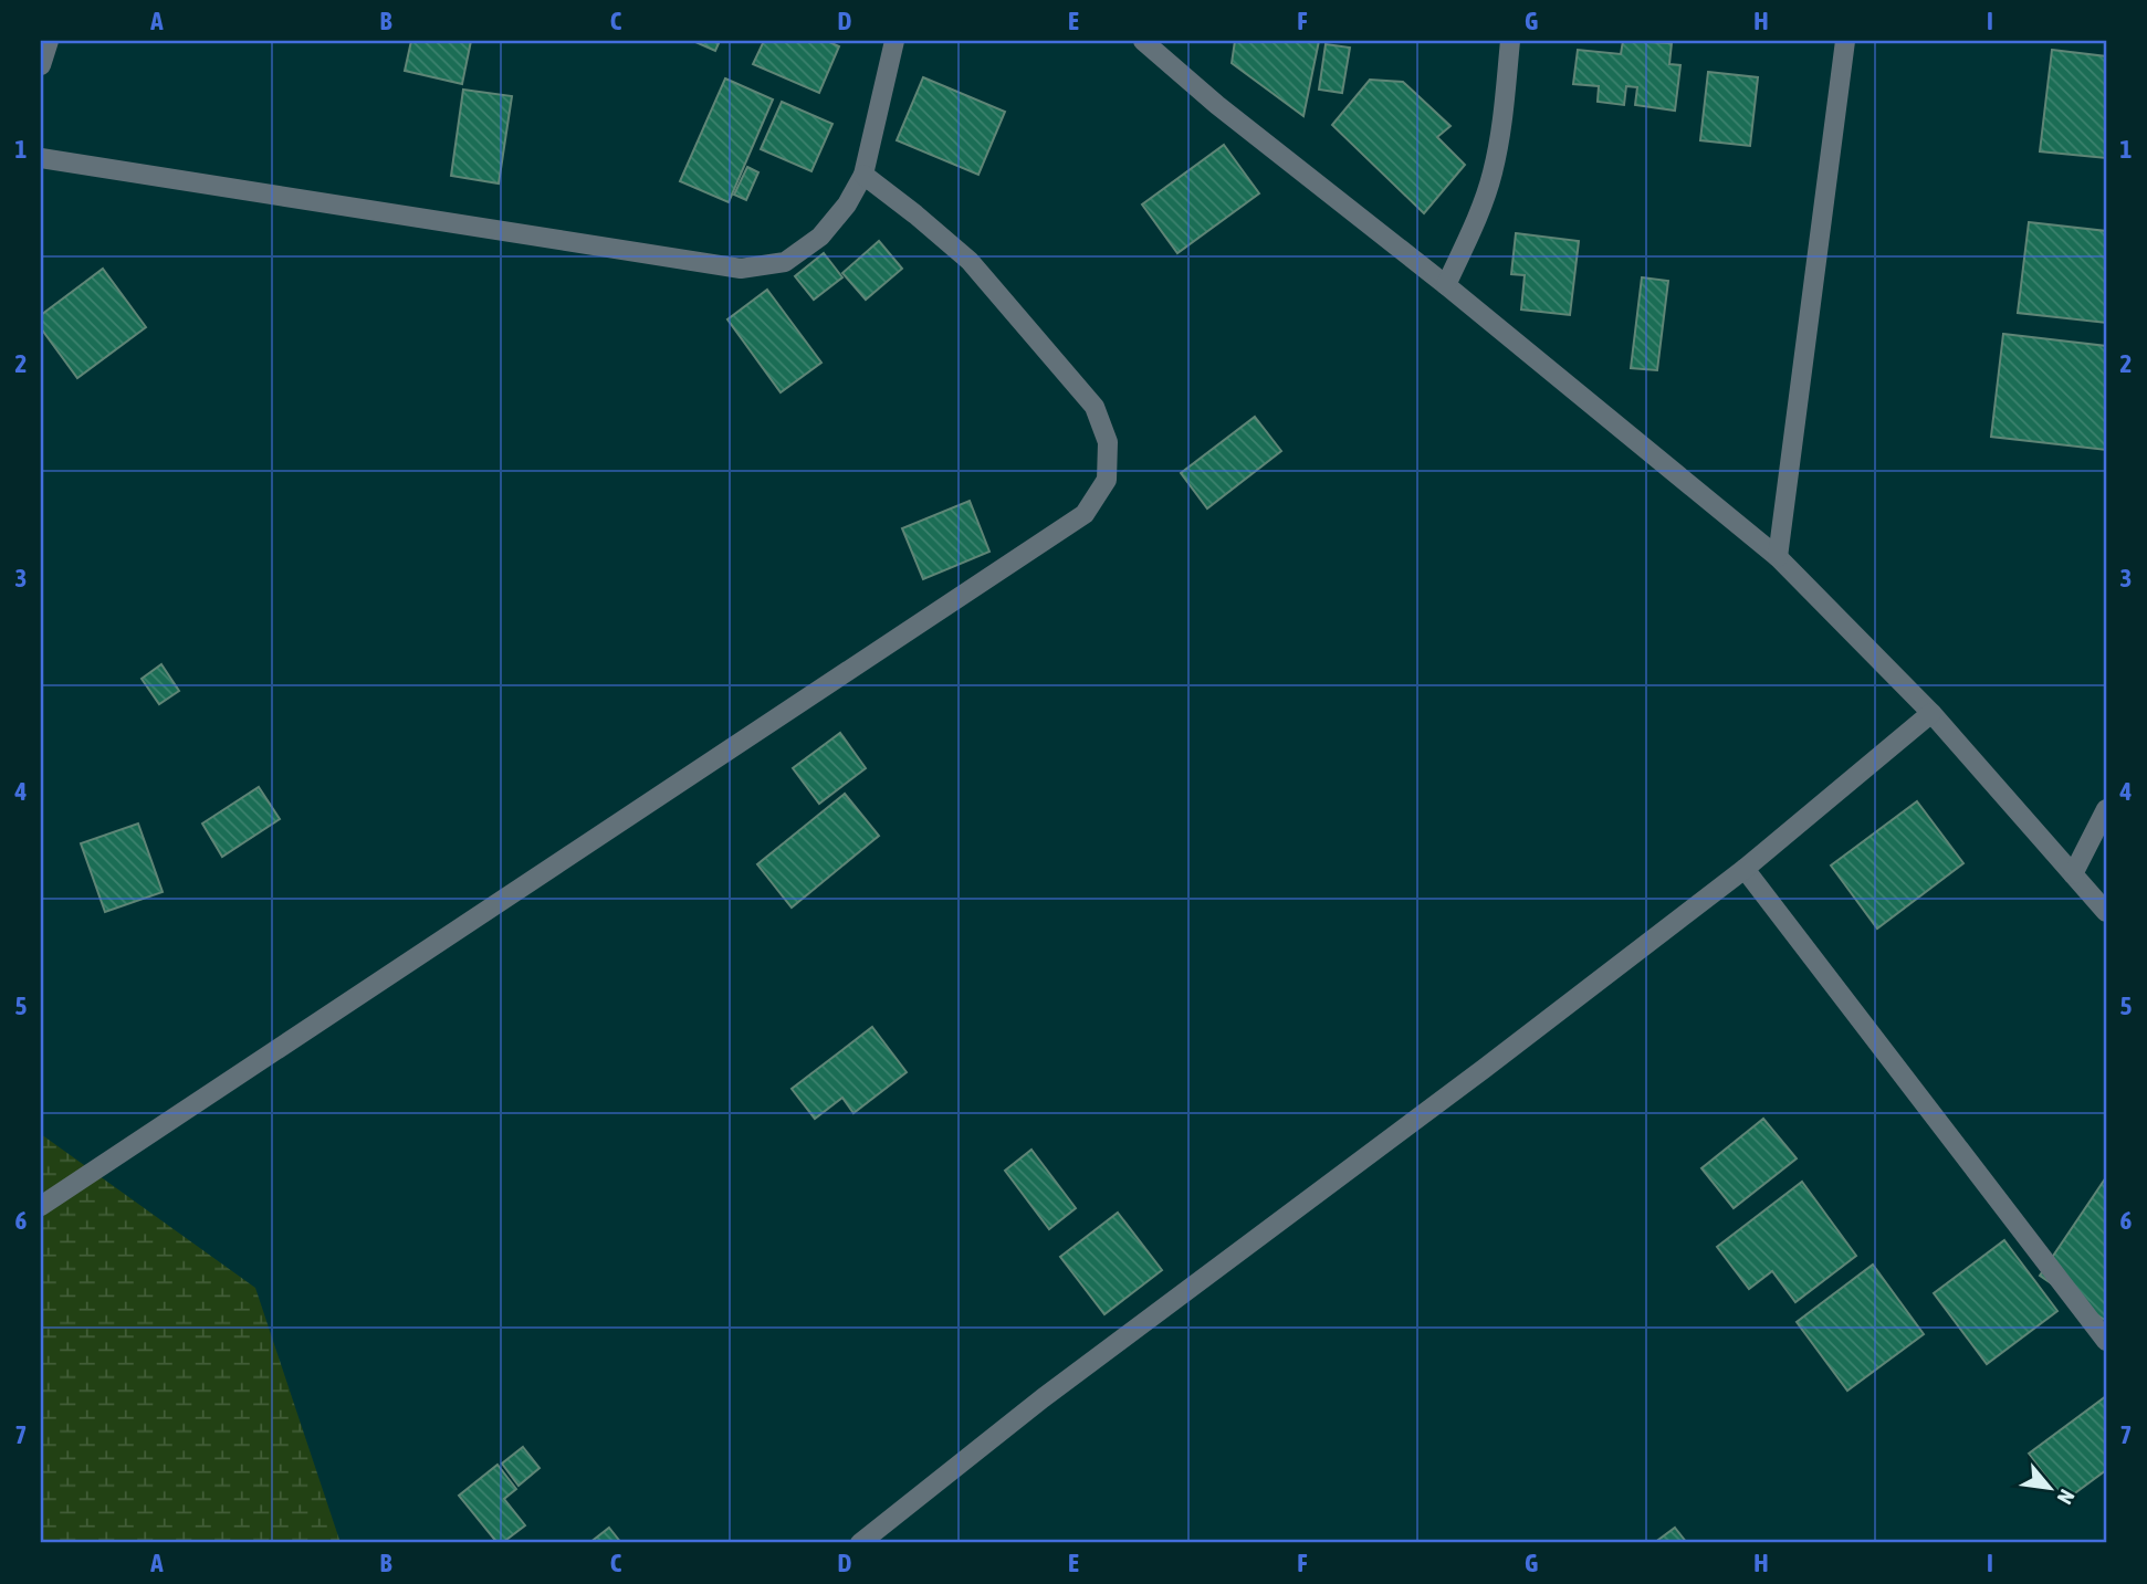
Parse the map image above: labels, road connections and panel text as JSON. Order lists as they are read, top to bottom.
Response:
{
  "north": "bottom right",
  "grid": {
    "columns": [
      "A",
      "B",
      "C",
      "D",
      "E",
      "F",
      "G",
      "H",
      "I"
    ],
    "rows": [
      "1",
      "2",
      "3",
      "4",
      "5",
      "6",
      "7"
    ]
  }
}
